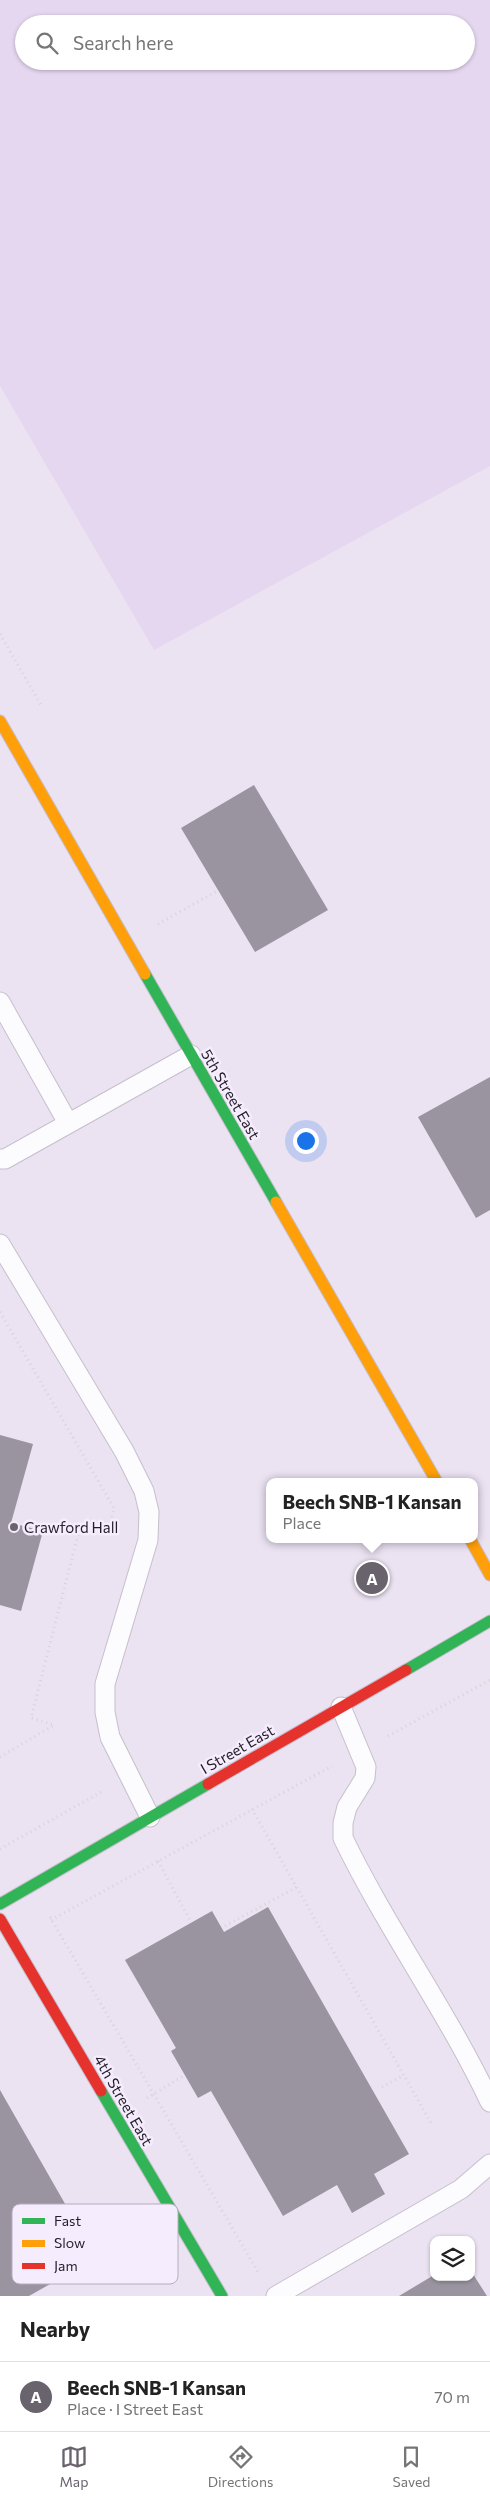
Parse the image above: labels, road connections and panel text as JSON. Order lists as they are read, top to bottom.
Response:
{
  "streets": {
    "street": ["5th Street East", "I Street East", "4th Street East"]
  },
  "places": ["Crawford Hall"],
  "legend": ["Fast", "Slow", "Jam"],
  "page": {
    "search": "Search here",
    "popup": ["Beech SNB-1 Kansan", "Place"],
    "pins": "A",
    "heading": "Nearby",
    "list": [
      {
        "mark": "A",
        "name": "Beech SNB-1 Kansan",
        "note": "Place · I Street East",
        "value": "70 m"
      }
    ],
    "nav": ["Map", "Directions", "Saved"]
  }
}
